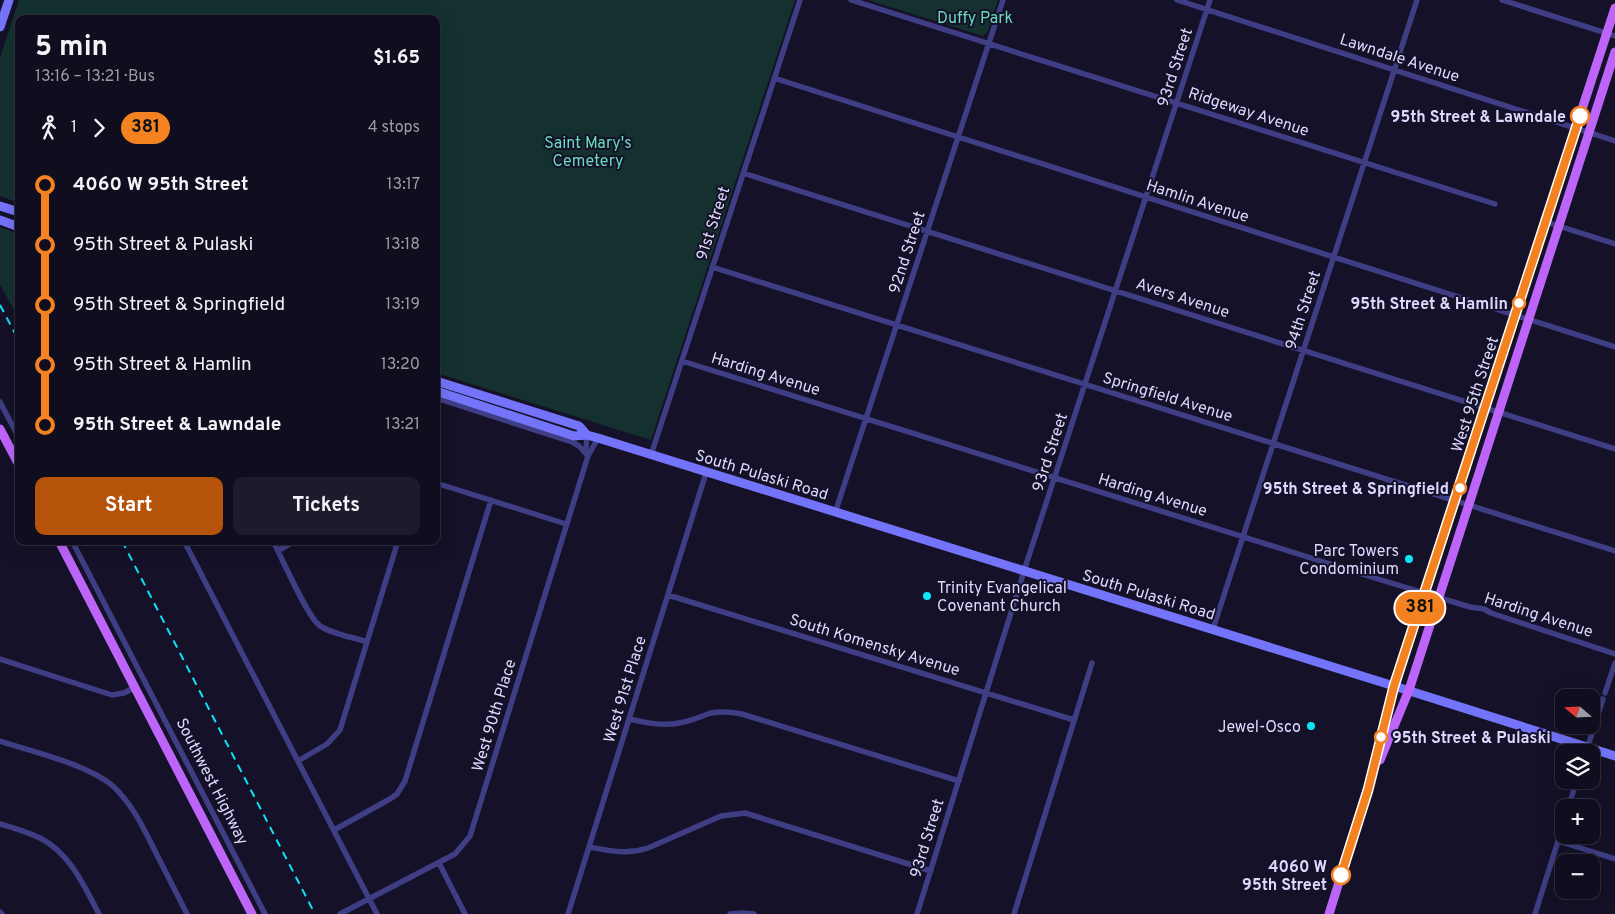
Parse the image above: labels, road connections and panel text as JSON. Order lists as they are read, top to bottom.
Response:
{
  "streets": {
    "main road": ["West 95th Street", "South Pulaski Road", "Southwest Highway"],
    "street": [
      "Lawndale Avenue",
      "93rd Street",
      "Ridgeway Avenue",
      "Hamlin Avenue",
      "91st Street",
      "92nd Street",
      "Avers Avenue",
      "94th Street",
      "Harding Avenue",
      "Springfield Avenue",
      "South Komensky Avenue",
      "West 91st Place",
      "West 90th Place"
    ]
  },
  "crossings": [
    ["Lawndale Avenue", "93rd Street"],
    ["Lawndale Avenue", "94th Street"],
    ["Lawndale Avenue", "West 95th Street"],
    ["93rd Street", "Ridgeway Avenue"],
    ["93rd Street", "Hamlin Avenue"],
    ["93rd Street", "Avers Avenue"],
    ["93rd Street", "Harding Avenue"],
    ["93rd Street", "Springfield Avenue"],
    ["93rd Street", "South Pulaski Road"],
    ["93rd Street", "South Komensky Avenue"],
    ["Ridgeway Avenue", "92nd Street"],
    ["Ridgeway Avenue", "94th Street"],
    ["Hamlin Avenue", "91st Street"],
    ["Hamlin Avenue", "92nd Street"],
    ["Hamlin Avenue", "94th Street"],
    ["Hamlin Avenue", "West 95th Street"],
    ["91st Street", "Avers Avenue"],
    ["91st Street", "Harding Avenue"],
    ["91st Street", "Springfield Avenue"],
    ["91st Street", "South Pulaski Road"],
    ["92nd Street", "Avers Avenue"],
    ["92nd Street", "Harding Avenue"],
    ["92nd Street", "Springfield Avenue"],
    ["92nd Street", "South Pulaski Road"],
    ["Avers Avenue", "94th Street"],
    ["Avers Avenue", "West 95th Street"],
    ["94th Street", "Harding Avenue"],
    ["94th Street", "Springfield Avenue"],
    ["94th Street", "South Pulaski Road"],
    ["Harding Avenue", "West 95th Street"],
    ["West 95th Street", "Springfield Avenue"],
    ["West 95th Street", "South Pulaski Road"],
    ["South Pulaski Road", "West 91st Place"],
    ["South Pulaski Road", "West 90th Place"],
    ["South Komensky Avenue", "West 91st Place"]
  ],
  "parks": ["Duffy Park", "Saint Mary's Cemetery"],
  "places": [
    "95th Street & Lawndale",
    "95th Street & Hamlin",
    "95th Street & Springfield",
    "Parc Towers Condominium",
    "Trinity Evangelical Covenant Church",
    "Jewel-Osco",
    "95th Street & Pulaski",
    "4060 W 95th Street"
  ],
  "lines": ["bus line 381"],
  "north": "left",
  "page": {
    "on_map": "381",
    "heading": ["5 min", "13:16 – 13:21 · Bus", "$1.65"],
    "legs": ["1", "381", "4 stops"],
    "list": [
      {
        "name": "4060 W 95th Street",
        "value": "13:17"
      },
      {
        "name": "95th Street & Pulaski",
        "value": "13:18"
      },
      {
        "name": "95th Street & Springfield",
        "value": "13:19"
      },
      {
        "name": "95th Street & Hamlin",
        "value": "13:20"
      },
      {
        "name": "95th Street & Lawndale",
        "value": "13:21"
      }
    ],
    "buttons": ["Start", "Tickets"],
    "map_buttons": ["+", "−"]
  }
}
